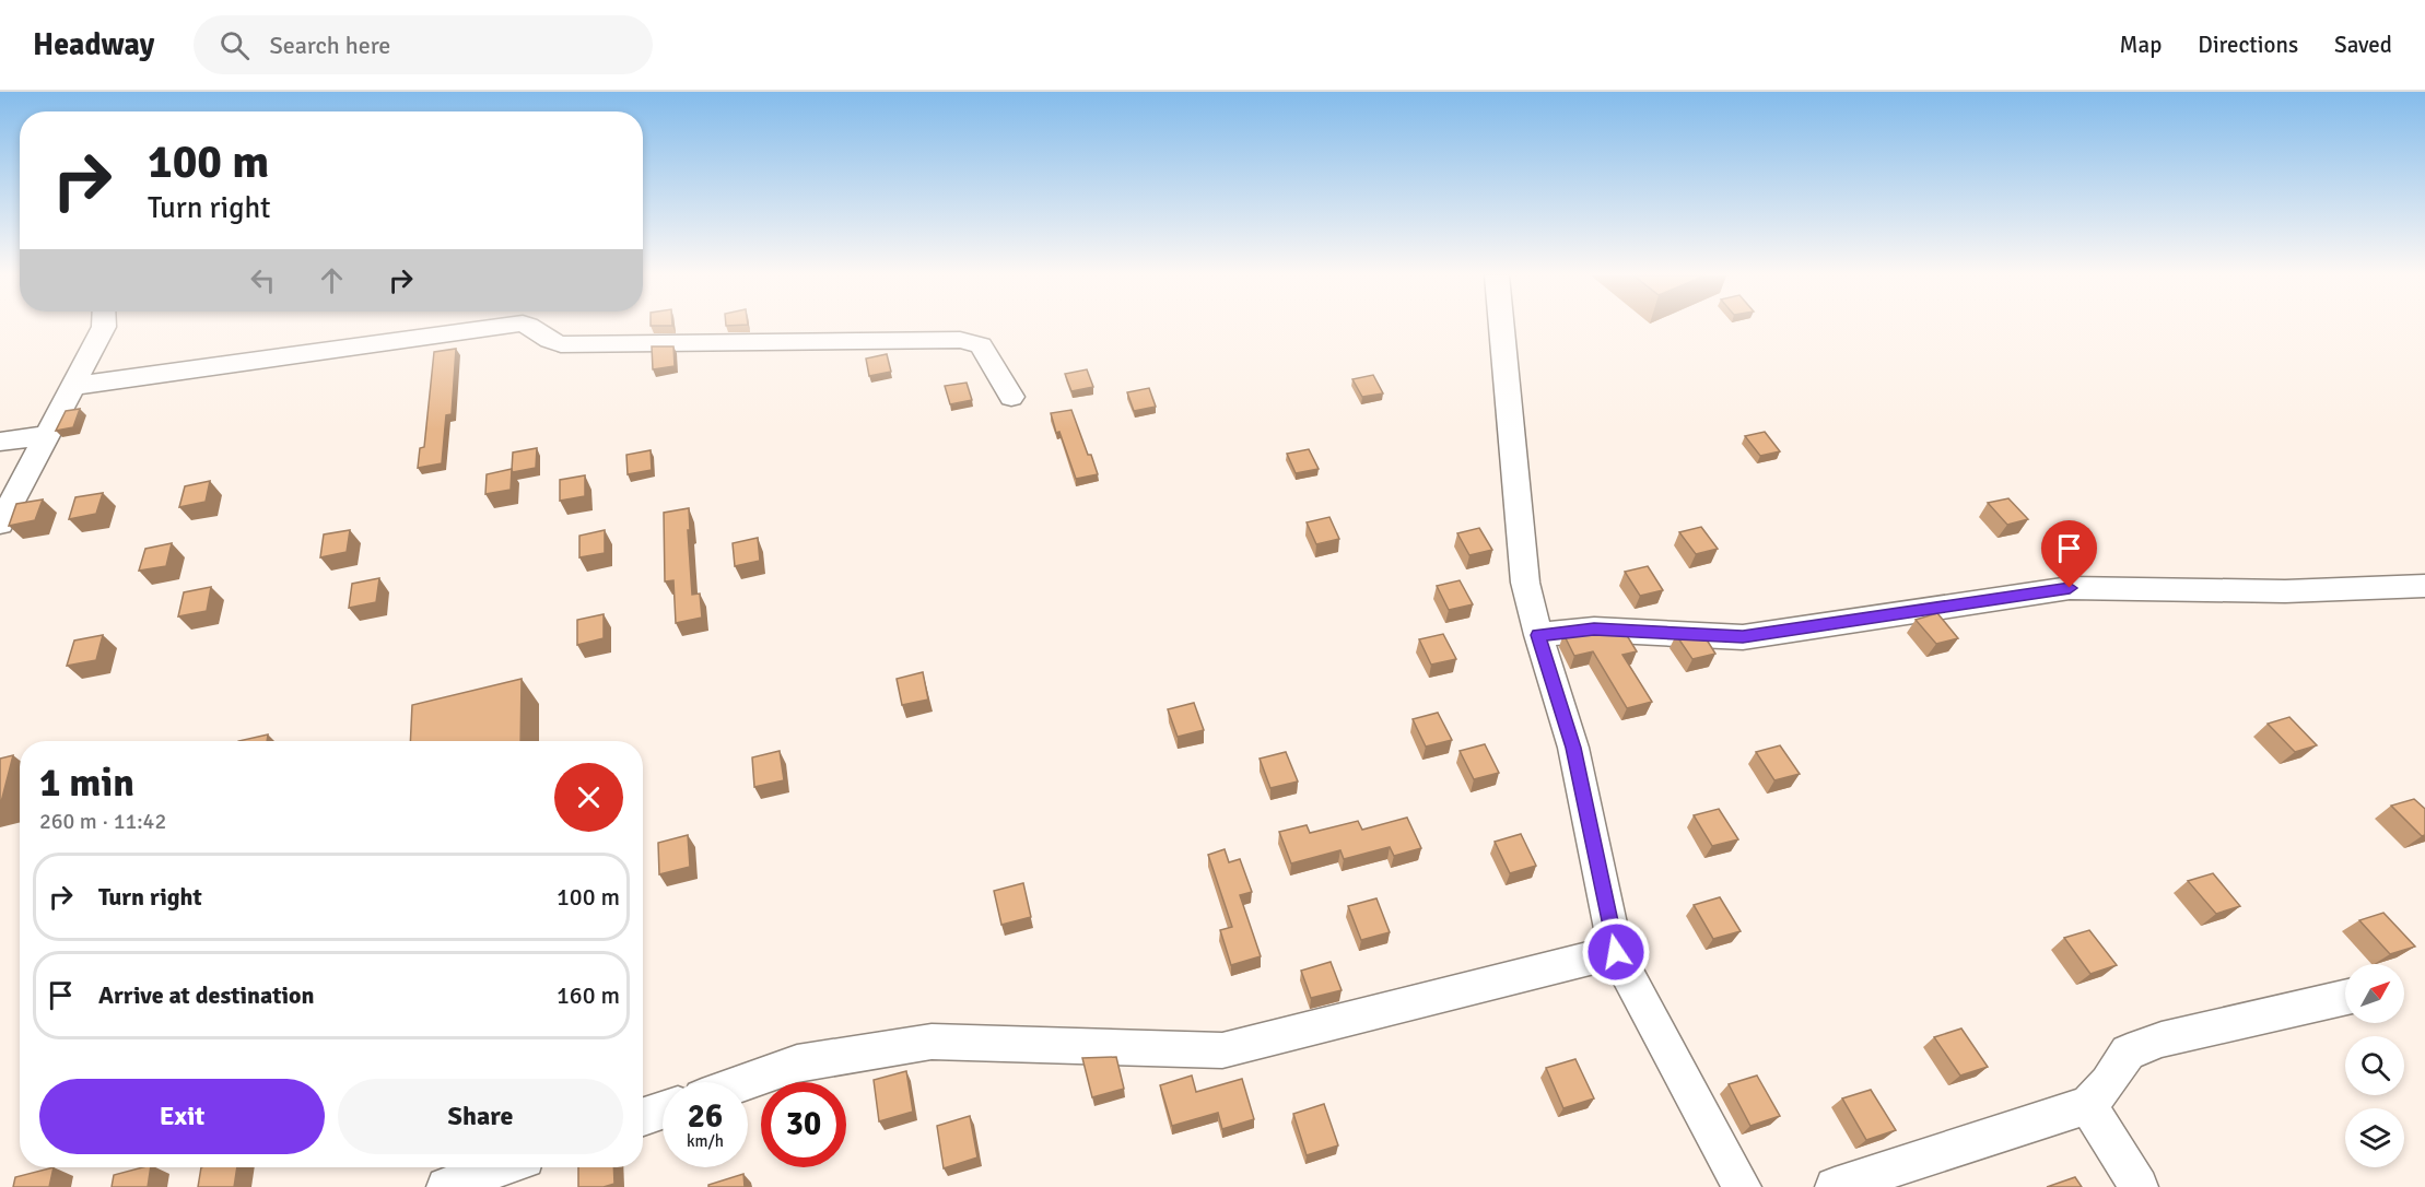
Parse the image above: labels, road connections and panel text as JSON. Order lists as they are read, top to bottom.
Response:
{
  "north": "top right",
  "page": {
    "header": "Headway",
    "search": "Search here",
    "nav": ["Map", "Directions", "Saved"],
    "turn": ["100 m", "Turn right"],
    "heading": ["1 min", "260 m · 11:42"],
    "list": [
      {
        "name": "Turn right",
        "value": "100 m"
      },
      {
        "name": "Arrive at destination",
        "value": "160 m"
      }
    ],
    "buttons": ["Exit", "Share"],
    "speed": "26 km/h",
    "limit": "30"
  }
}
